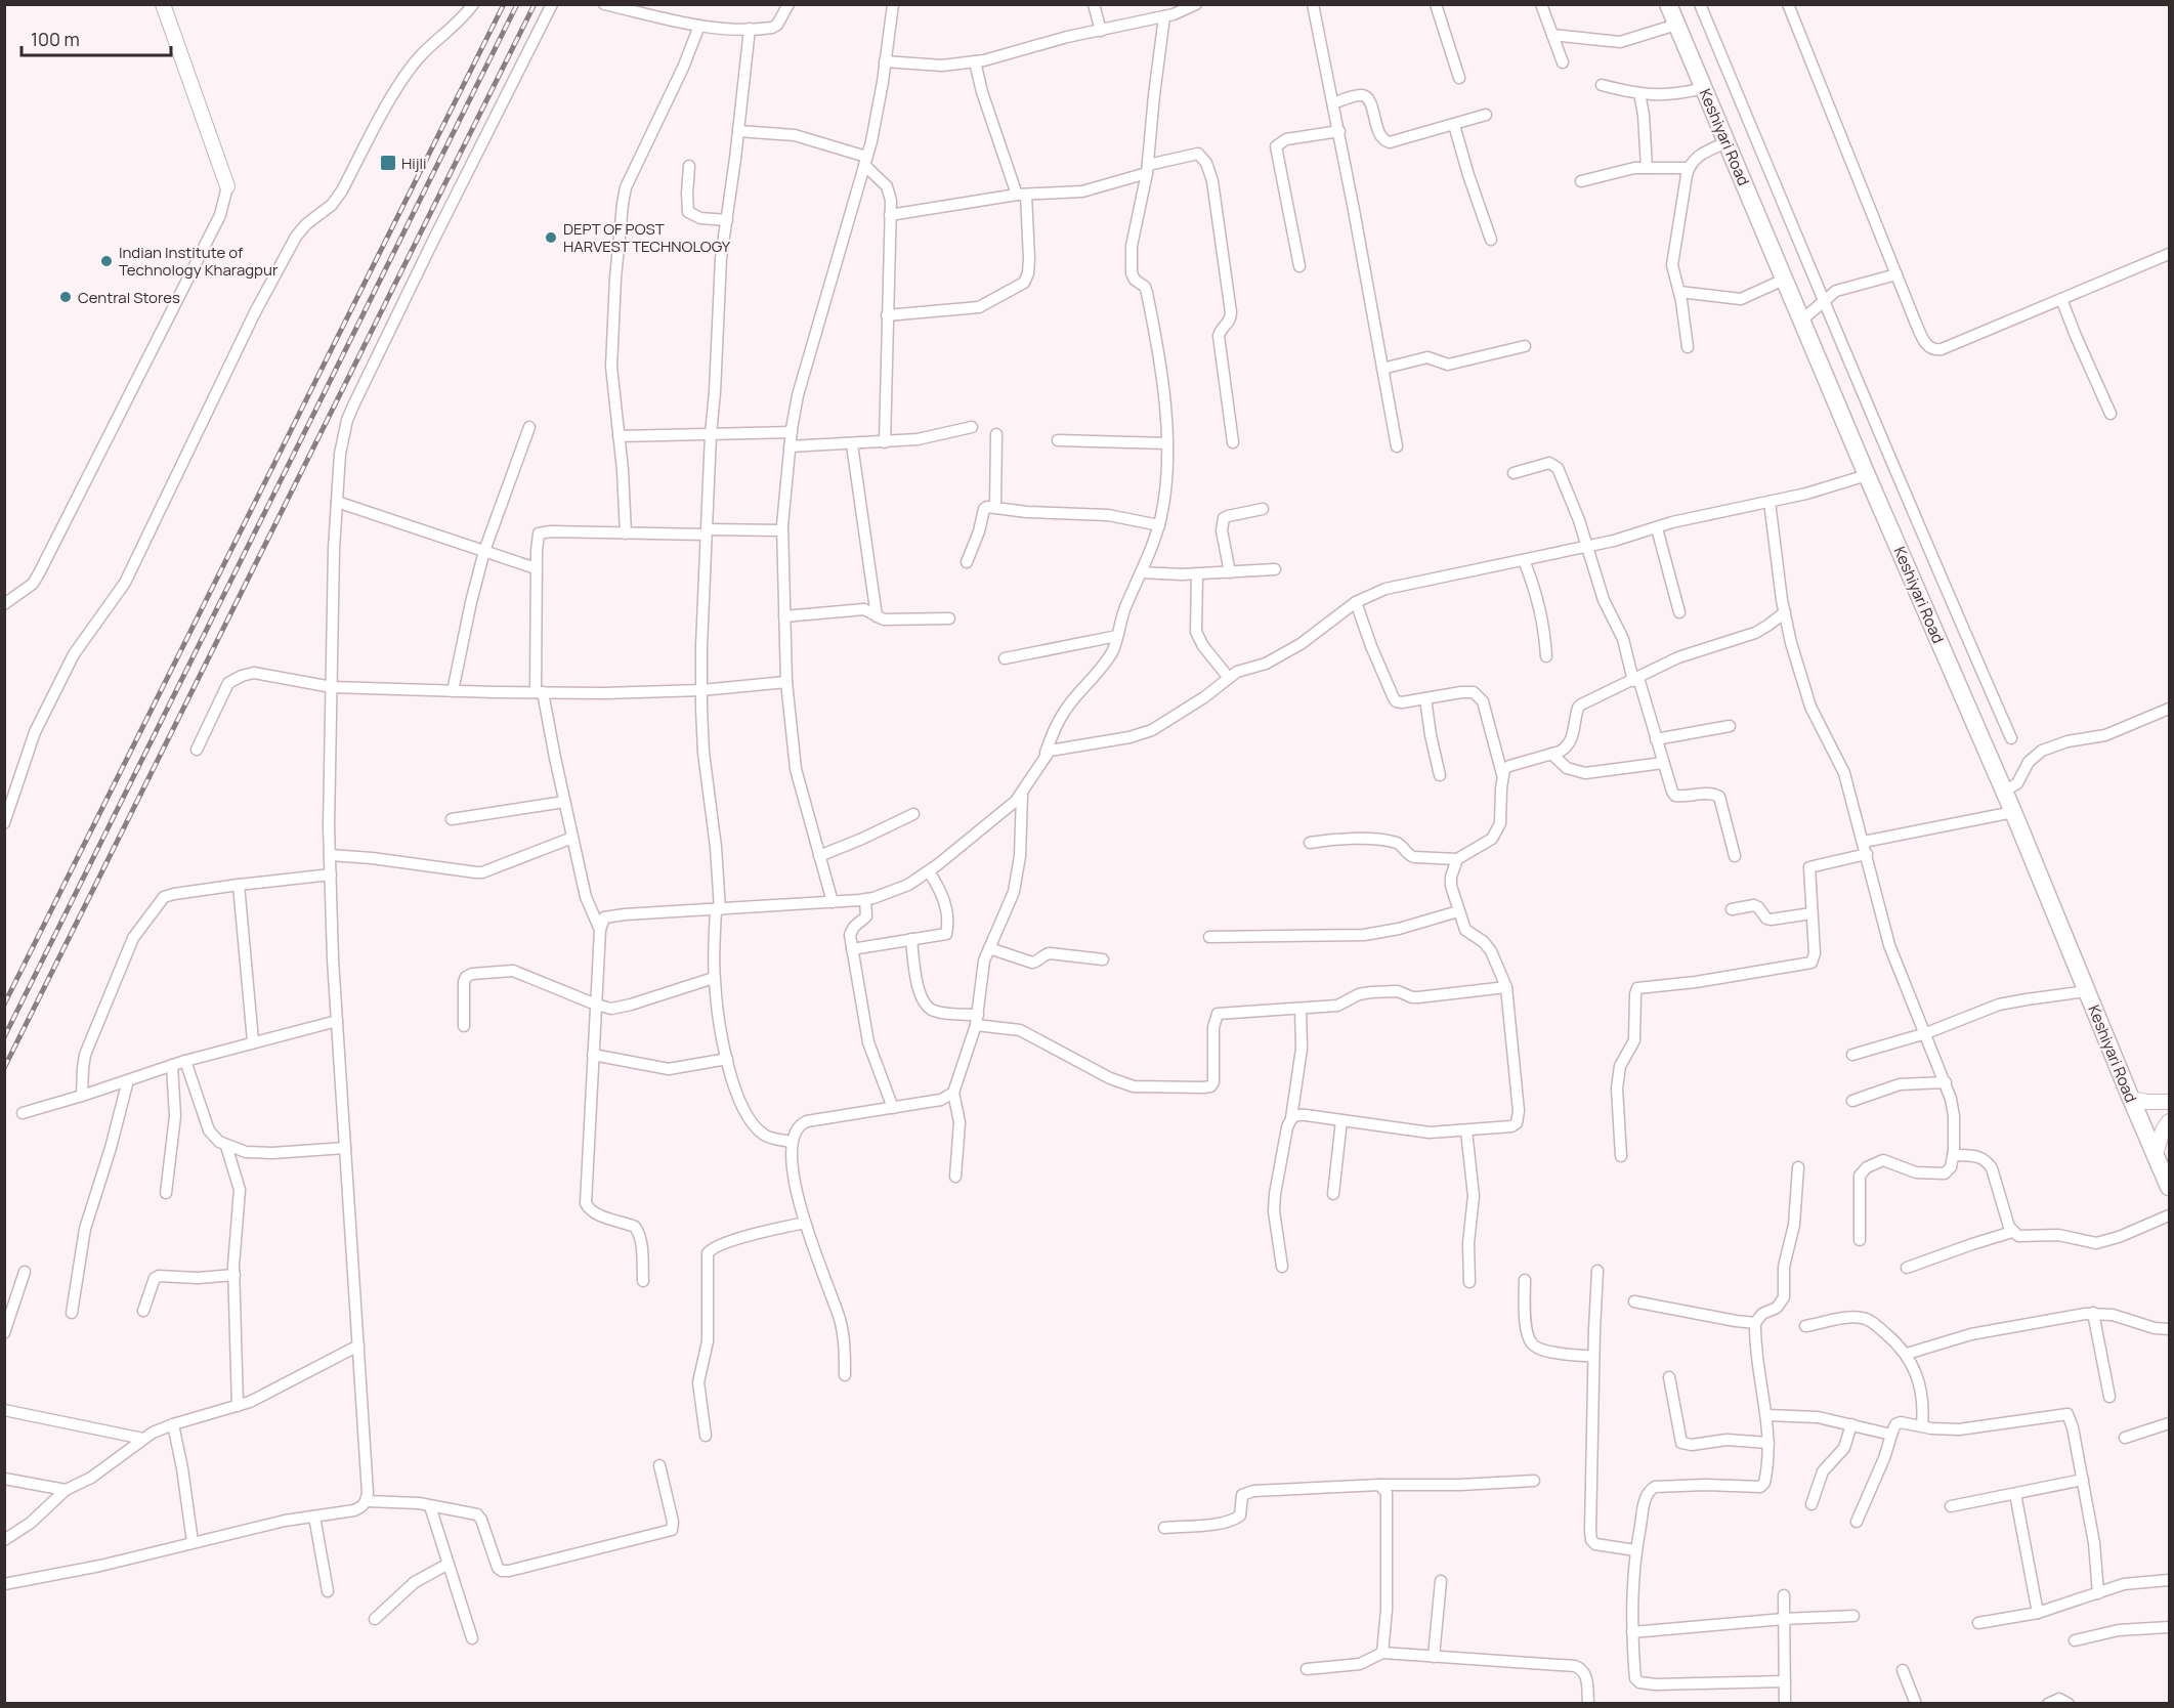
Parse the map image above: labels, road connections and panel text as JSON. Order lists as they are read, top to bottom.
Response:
{
  "streets": {
    "main road": ["Keshiyari Road"]
  },
  "places": {
    "transit": ["Hijli"],
    "other": ["DEPT OF POST HARVEST TECHNOLOGY", "Indian Institute of Technology Kharagpur", "Central Stores"]
  },
  "scale_bar": "100 m"
}
